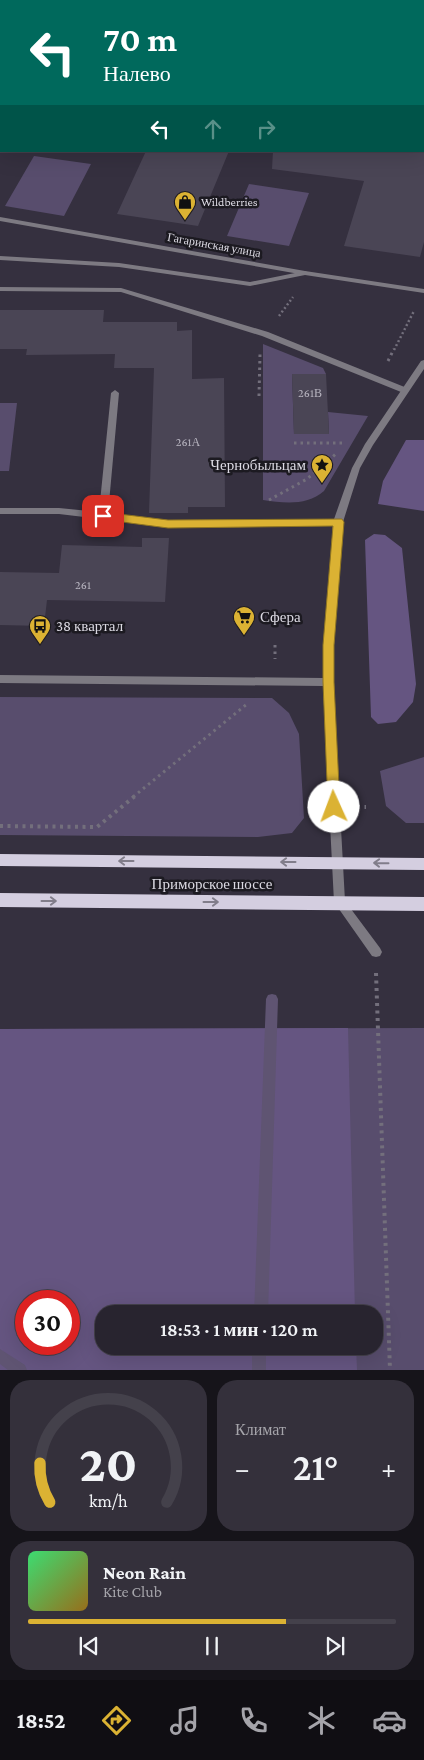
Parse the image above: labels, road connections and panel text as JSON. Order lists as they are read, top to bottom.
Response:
{
  "streets": {
    "highway": ["Приморское шоссе"],
    "street": ["Гагаринская улица"]
  },
  "places": {
    "shop": ["Wildberries"],
    "place": ["Чернобыльцам"],
    "supermarket": ["Сфера"],
    "bus stop": ["38 квартал"]
  },
  "house_numbers": ["261В", "261А", "261"],
  "page": {
    "turn": ["70 m", "Налево"],
    "limit": "30",
    "trip": "18:53 · 1 мин · 120 m",
    "tile": "Климат",
    "heat": ["−", "21°", "+"],
    "song": ["Neon Rain", "Kite Club"],
    "tabs": "18:52",
    "gauge": ["20", "km/h"]
  }
}
